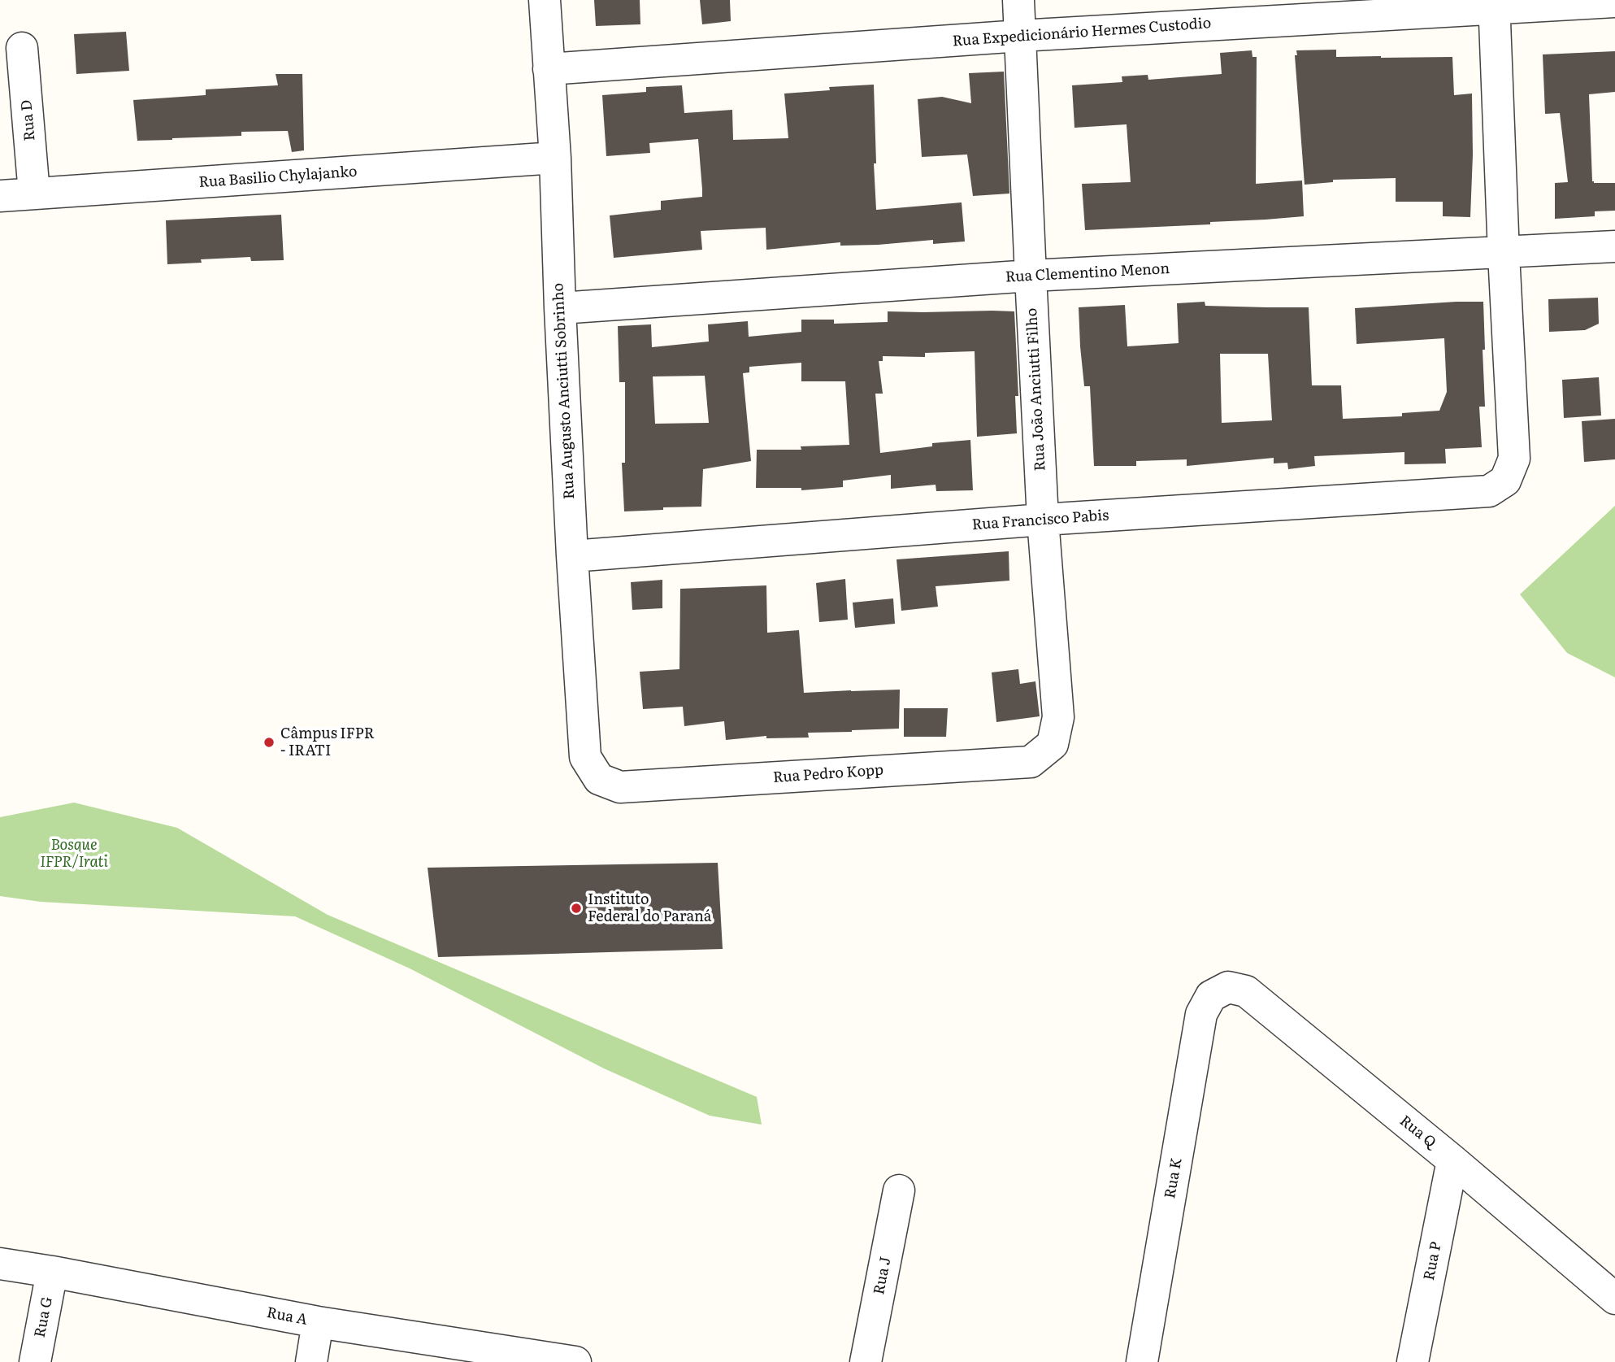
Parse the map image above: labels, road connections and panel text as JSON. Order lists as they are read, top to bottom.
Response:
{
  "streets": {
    "street": [
      "Rua Expedicionário Hermes Custodio",
      "Rua D",
      "Rua Basilio Chylajanko",
      "Rua Clementino Menon",
      "Rua João Anciutti Filho",
      "Rua Augusto Anciutti Sobrinho",
      "Rua Francisco Pabis",
      "Rua Pedro Kopp",
      "Rua Q",
      "Rua K",
      "Rua P",
      "Rua J",
      "Rua A",
      "Rua G"
    ]
  },
  "crossings": [
    ["Rua Expedicionário Hermes Custodio", "Rua João Anciutti Filho"],
    ["Rua Expedicionário Hermes Custodio", "Rua Augusto Anciutti Sobrinho"],
    ["Rua D", "Rua Basilio Chylajanko"],
    ["Rua Basilio Chylajanko", "Rua Augusto Anciutti Sobrinho"],
    ["Rua Clementino Menon", "Rua João Anciutti Filho"],
    ["Rua Clementino Menon", "Rua Augusto Anciutti Sobrinho"],
    ["Rua Clementino Menon", "Rua Francisco Pabis"],
    ["Rua João Anciutti Filho", "Rua Francisco Pabis"],
    ["Rua João Anciutti Filho", "Rua Pedro Kopp"],
    ["Rua Augusto Anciutti Sobrinho", "Rua Francisco Pabis"],
    ["Rua Augusto Anciutti Sobrinho", "Rua Pedro Kopp"],
    ["Rua Q", "Rua K"],
    ["Rua Q", "Rua P"],
    ["Rua A", "Rua G"]
  ],
  "parks": ["Bosque IFPR/Irati"],
  "places": ["Câmpus IFPR - IRATI", "Instituto Federal do Paraná"]
}
